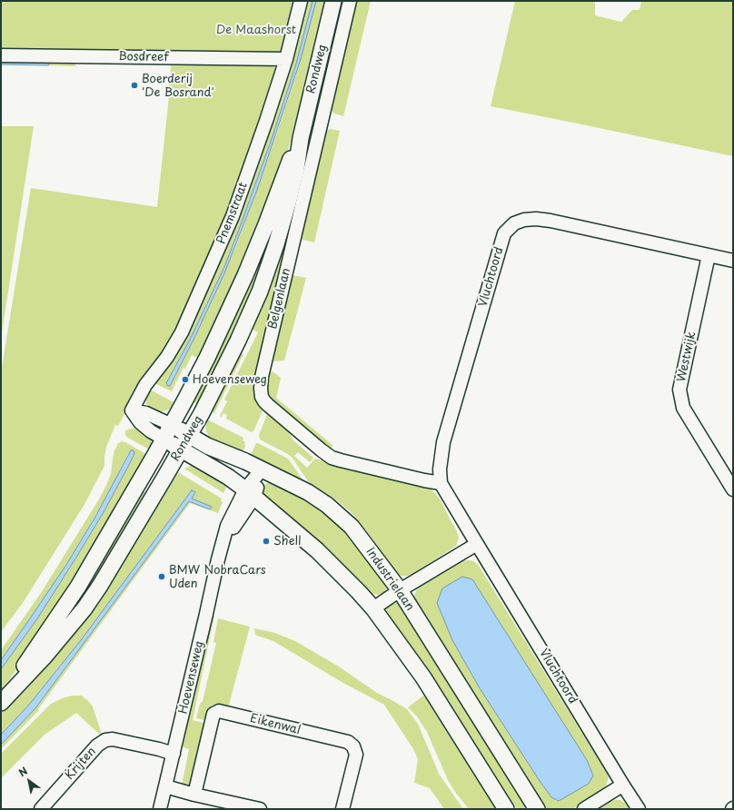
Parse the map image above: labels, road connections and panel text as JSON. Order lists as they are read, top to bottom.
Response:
{
  "streets": {
    "main road": ["Rondweg", "Industrielaan"],
    "street": [
      "Bosdreef",
      "Pnemstraat",
      "Vluchtoord",
      "Belgenlaan",
      "Westwijk",
      "Hoevenseweg",
      "Eikenwal",
      "Krijten"
    ]
  },
  "crossings": [
    ["Bosdreef", "Pnemstraat"],
    ["Rondweg", "Industrielaan"],
    ["Vluchtoord", "Belgenlaan"],
    ["Vluchtoord", "Westwijk"],
    ["Industrielaan", "Hoevenseweg"],
    ["Hoevenseweg", "Krijten"]
  ],
  "parks": ["De Maashorst"],
  "places": [
    "Boerderij 'De Bosrand'",
    "Hoevenseweg",
    "Shell",
    "BMW NobraCars Uden"
  ],
  "north": "top left"
}
